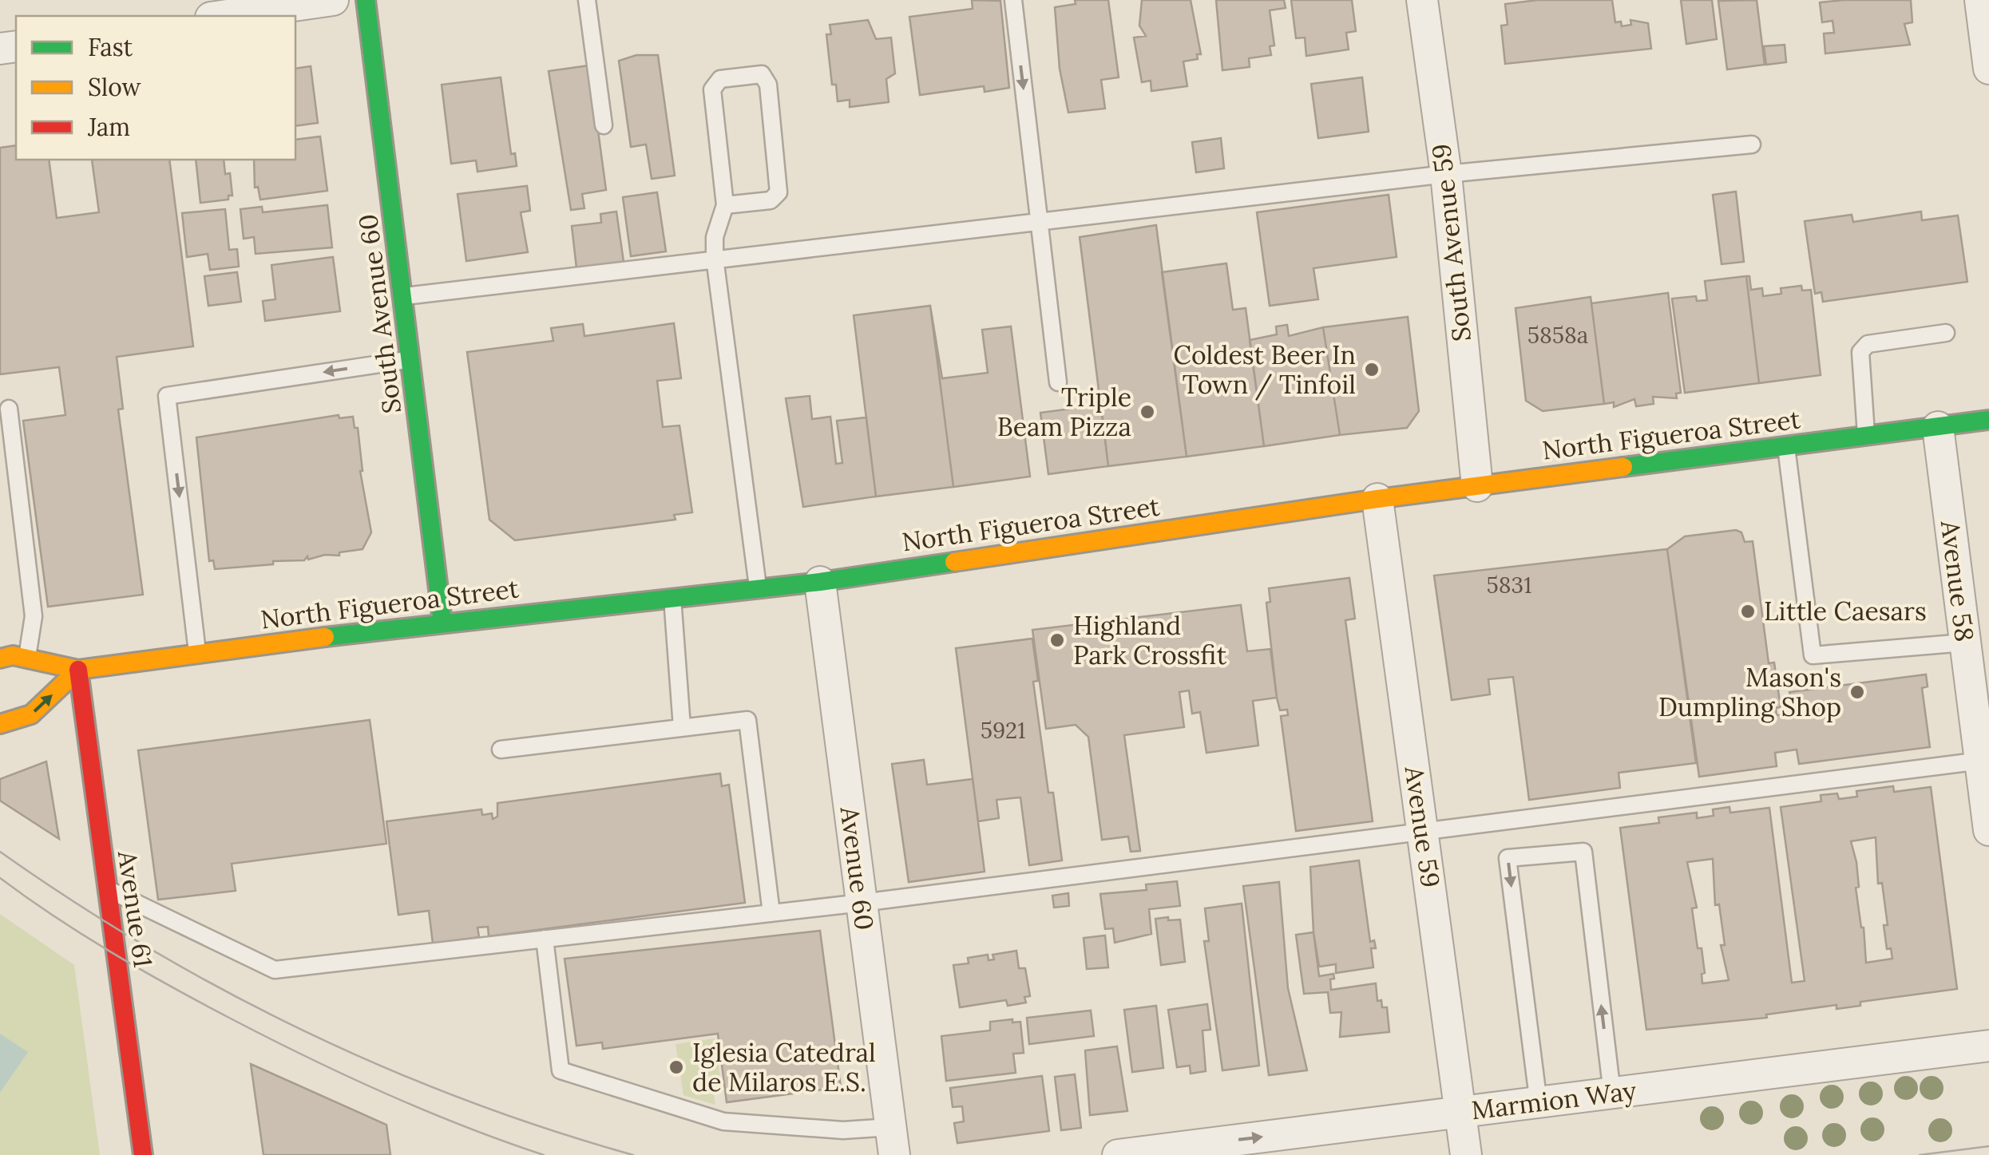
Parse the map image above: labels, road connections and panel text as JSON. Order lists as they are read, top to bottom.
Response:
{
  "streets": {
    "main road": ["South Avenue 60", "North Figueroa Street", "Avenue 61"],
    "street": [
      "South Avenue 59",
      "Avenue 58",
      "Avenue 59",
      "Avenue 60",
      "Marmion Way"
    ]
  },
  "crossings": [
    ["South Avenue 59", "North Figueroa Street"],
    ["South Avenue 60", "North Figueroa Street"],
    ["North Figueroa Street", "Avenue 58"],
    ["North Figueroa Street", "Avenue 59"],
    ["North Figueroa Street", "Avenue 60"],
    ["North Figueroa Street", "Avenue 61"],
    ["Avenue 59", "Marmion Way"]
  ],
  "one_way": ["Marmion Way"],
  "places": [
    "Coldest Beer In Town / Tinfoil",
    "Triple Beam Pizza",
    "Little Caesars",
    "Highland Park Crossfit",
    "Mason's Dumpling Shop",
    "Iglesia Catedral de Milaros E.S."
  ],
  "house_numbers": ["5858a", "5831", "5921"],
  "legend": ["Fast", "Slow", "Jam"]
}
